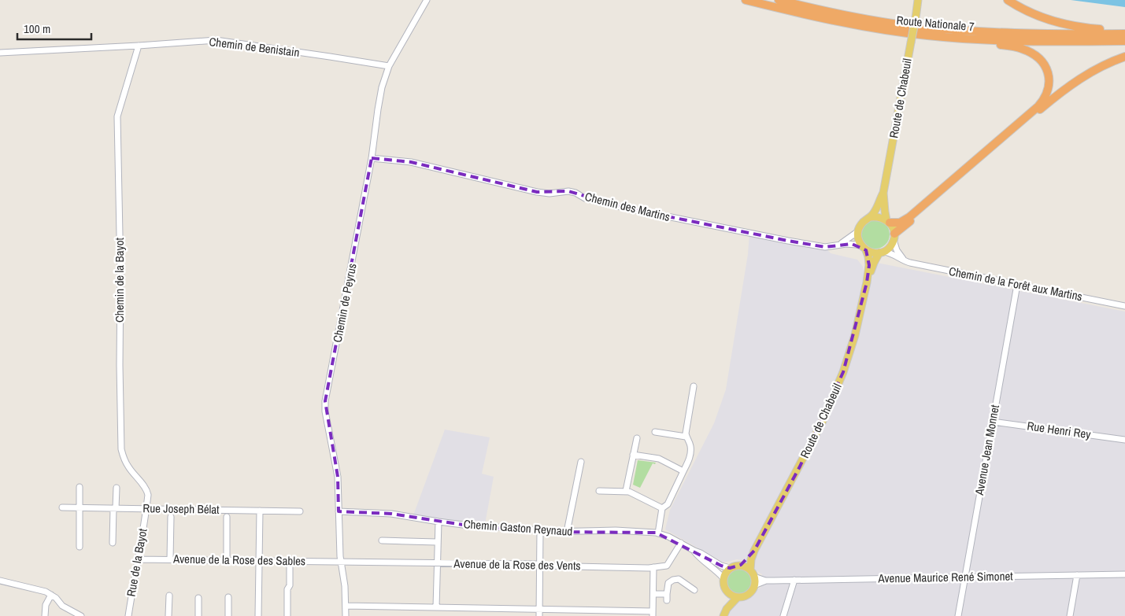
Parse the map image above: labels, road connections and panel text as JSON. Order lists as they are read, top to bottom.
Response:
{
  "streets": {
    "highway": ["Route Nationale 7"],
    "main road": ["Route de Chabeuil"],
    "street": [
      "Chemin de Benistain",
      "Chemin des Martins",
      "Chemin de la Bayot",
      "Chemin de la Forêt aux Martins",
      "Chemin de Peyrus",
      "Rue Henri Rey",
      "Avenue Jean Monnet",
      "Rue Joseph Bélat",
      "Chemin Gaston Reynaud",
      "Avenue de la Rose des Sables",
      "Rue de la Bayot",
      "Avenue de la Rose des Vents",
      "Avenue Maurice René Simonet"
    ]
  },
  "crossings": [
    ["Chemin de Benistain", "Chemin de la Bayot"],
    ["Chemin de Benistain", "Chemin de Peyrus"],
    ["Route de Chabeuil", "Chemin Gaston Reynaud"],
    ["Route de Chabeuil", "Avenue Maurice René Simonet"],
    ["Chemin des Martins", "Chemin de la Forêt aux Martins"],
    ["Chemin des Martins", "Chemin de Peyrus"],
    ["Chemin de la Bayot", "Rue Joseph Bélat"],
    ["Chemin de la Bayot", "Rue de la Bayot"],
    ["Chemin de la Forêt aux Martins", "Avenue Jean Monnet"],
    ["Chemin de Peyrus", "Chemin Gaston Reynaud"],
    ["Chemin de Peyrus", "Avenue de la Rose des Sables"],
    ["Chemin de Peyrus", "Avenue de la Rose des Vents"],
    ["Rue Henri Rey", "Avenue Jean Monnet"],
    ["Avenue Jean Monnet", "Avenue Maurice René Simonet"],
    ["Rue Joseph Bélat", "Rue de la Bayot"],
    ["Chemin Gaston Reynaud", "Avenue de la Rose des Vents"],
    ["Chemin Gaston Reynaud", "Avenue Maurice René Simonet"],
    ["Avenue de la Rose des Sables", "Rue de la Bayot"],
    ["Avenue de la Rose des Sables", "Avenue de la Rose des Vents"]
  ],
  "scale_bar": "100 m"
}
